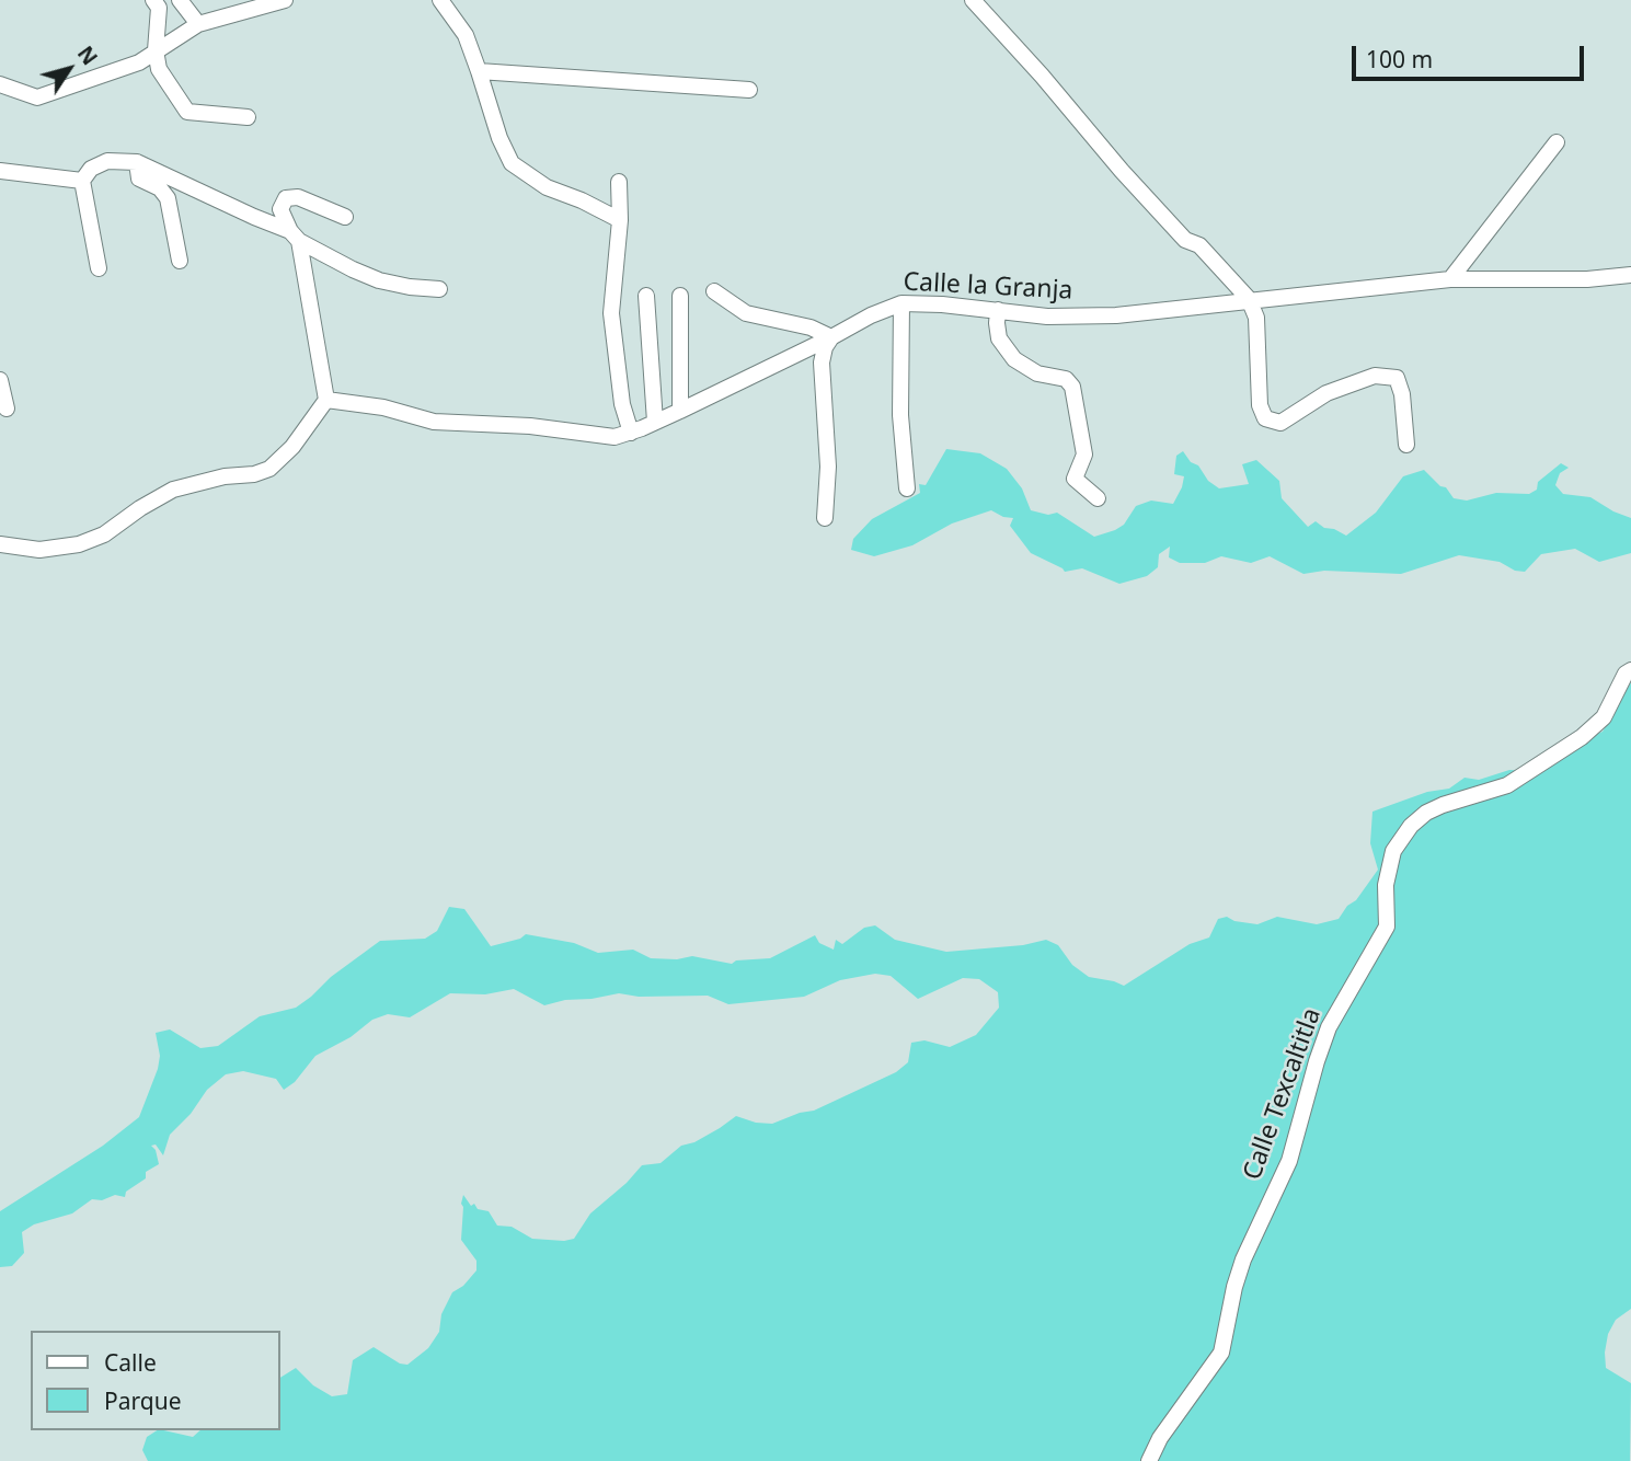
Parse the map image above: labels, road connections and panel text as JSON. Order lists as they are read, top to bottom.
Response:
{
  "streets": {
    "street": ["Calle la Granja", "Calle Texcaltitla"]
  },
  "legend": ["Calle", "Parque"],
  "scale_bar": "100 m",
  "north": "top right"
}
